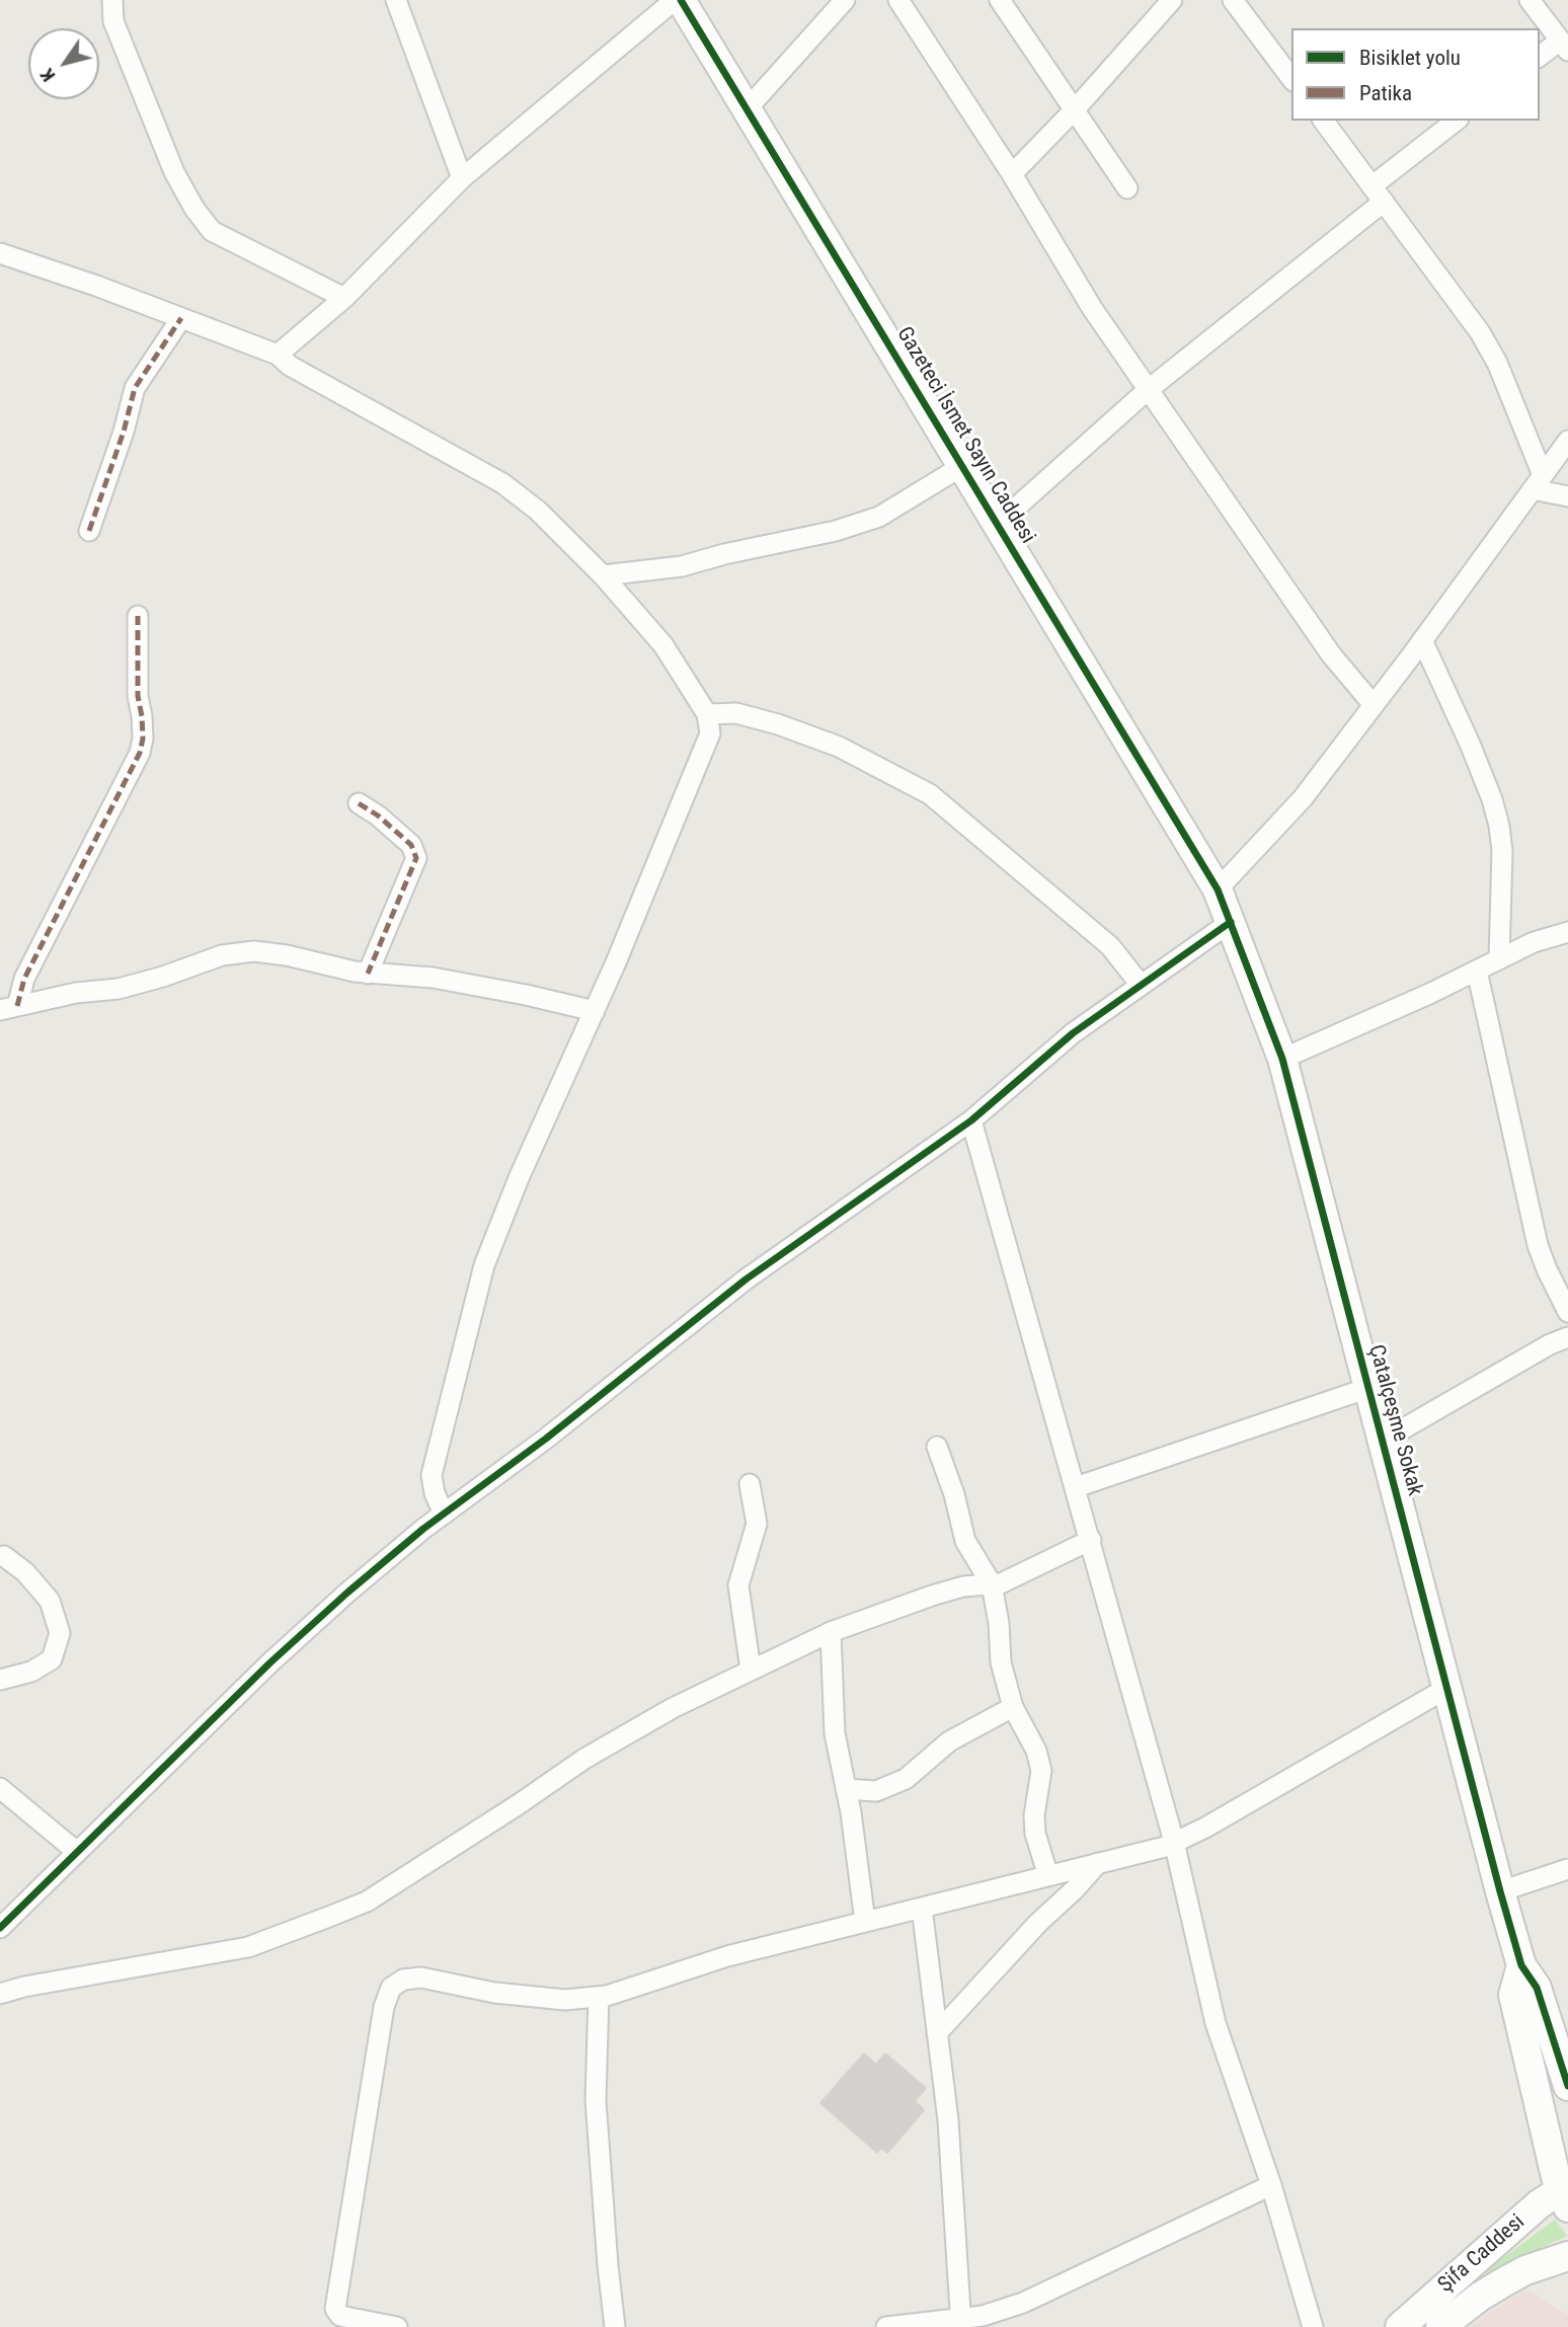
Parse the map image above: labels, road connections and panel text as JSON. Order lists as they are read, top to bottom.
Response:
{
  "streets": {
    "street": ["Gazeteci İsmet Sayın Caddesi", "Çatalçeşme Sokak", "Şifa Caddesi"]
  },
  "crossings": [
    ["Gazeteci İsmet Sayın Caddesi", "Çatalçeşme Sokak"]
  ],
  "legend": ["Bisiklet yolu", "Patika"],
  "north": "bottom left"
}
